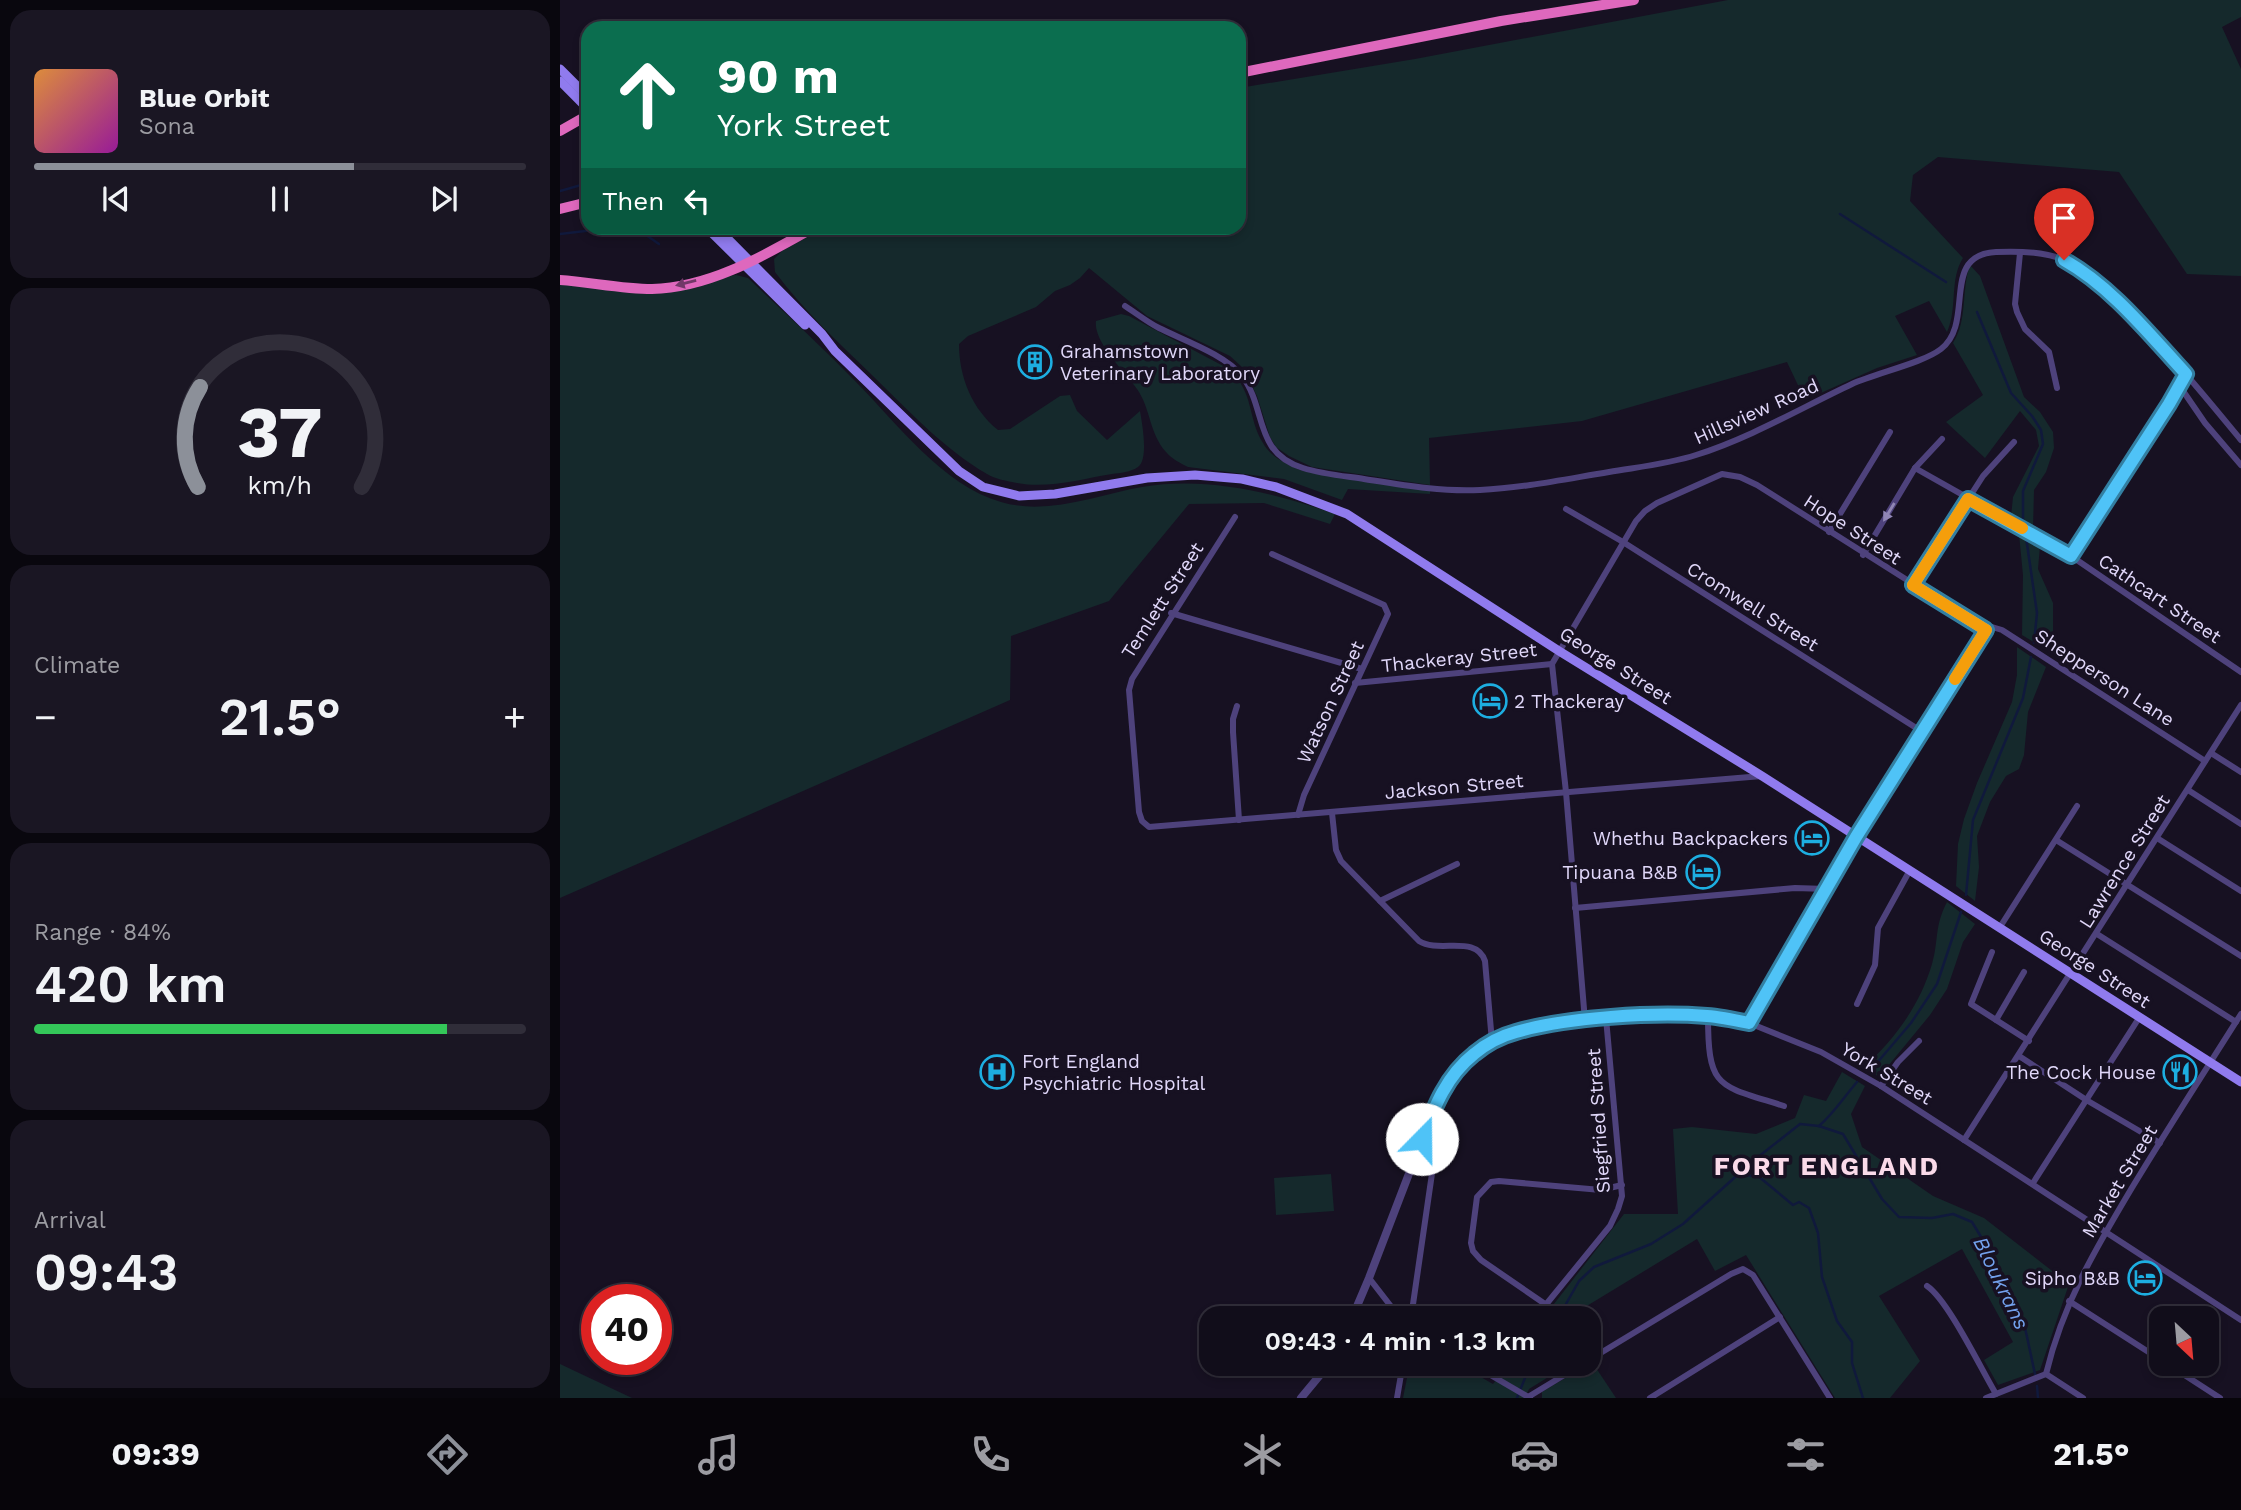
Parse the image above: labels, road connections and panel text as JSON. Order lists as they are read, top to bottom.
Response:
{
  "streets": {
    "main road": ["George Street"],
    "street": [
      "Hillsview Road",
      "Hope Street",
      "Cathcart Street",
      "Temlett Street",
      "Cromwell Street",
      "Thackeray Street",
      "Shepperson Lane",
      "Watson Street",
      "Jackson Street",
      "Lawrence Street",
      "York Street",
      "Siegfried Street",
      "Market Street"
    ]
  },
  "crossings": [
    ["Hope Street", "Thackeray Street"],
    ["Hope Street", "Shepperson Lane"],
    ["Temlett Street", "Jackson Street"],
    ["Cromwell Street", "Thackeray Street"],
    ["Thackeray Street", "George Street"],
    ["Thackeray Street", "Watson Street"],
    ["George Street", "Jackson Street"],
    ["George Street", "Lawrence Street"],
    ["George Street", "Market Street"],
    ["Shepperson Lane", "Lawrence Street"],
    ["Watson Street", "Jackson Street"],
    ["Lawrence Street", "York Street"],
    ["York Street", "Siegfried Street"],
    ["York Street", "Market Street"]
  ],
  "districts": ["FORT ENGLAND"],
  "water": ["Bloukrans"],
  "places": {
    "building": ["Grahamstown Veterinary Laboratory"],
    "hotel": [
      "2 Thackeray",
      "Whethu Backpackers",
      "Tipuana B&B",
      "Sipho B&B"
    ],
    "hospital": ["Fort England Psychiatric Hospital"],
    "restaurant": ["The Cock House"]
  },
  "north": "bottom right",
  "page": {
    "turn": ["90 m", "York Street"],
    "song": ["Blue Orbit", "Sona"],
    "then": "Then",
    "tile": [
      "Climate",
      ["Range · 84%", "420 km"],
      ["Arrival", "09:43"]
    ],
    "heat": ["−", "21.5°", "+"],
    "limit": "40",
    "trip": "09:43 · 4 min · 1.3 km",
    "tabs": ["09:39", "21.5°"],
    "gauge": ["37", "km/h"]
  }
}
